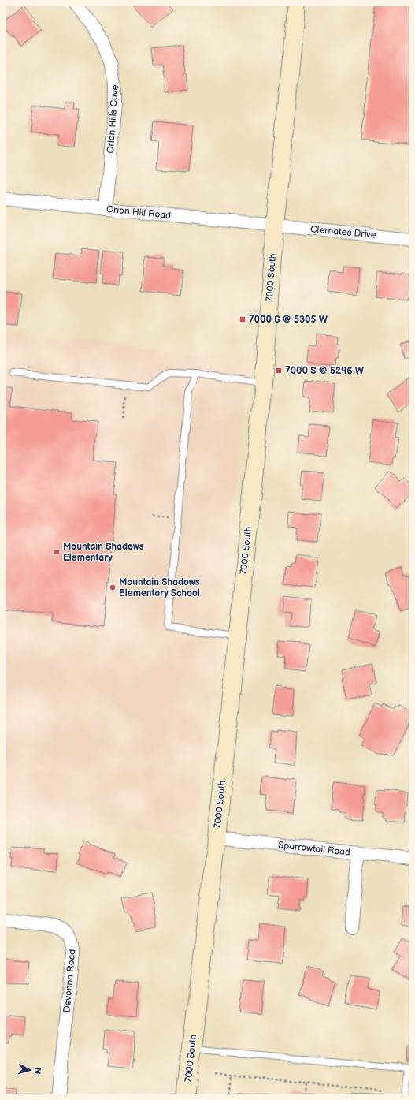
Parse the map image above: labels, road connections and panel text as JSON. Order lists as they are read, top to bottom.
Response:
{
  "streets": {
    "street": [
      "Orion Hills Cove",
      "Orion Hill Road",
      "Clernates Drive",
      "7000 South",
      "Sparrowtail Road",
      "Devonna Road"
    ]
  },
  "crossings": [
    ["Orion Hills Cove", "Orion Hill Road"],
    ["Orion Hill Road", "Clernates Drive"],
    ["Orion Hill Road", "7000 South"],
    ["Clernates Drive", "7000 South"],
    ["7000 South", "Sparrowtail Road"]
  ],
  "places": {
    "transit": ["7000 S @ 5305 W", "7000 S @ 5296 W"],
    "other": ["Mountain Shadows Elementary", "Mountain Shadows Elementary School"]
  },
  "north": "right"
}
